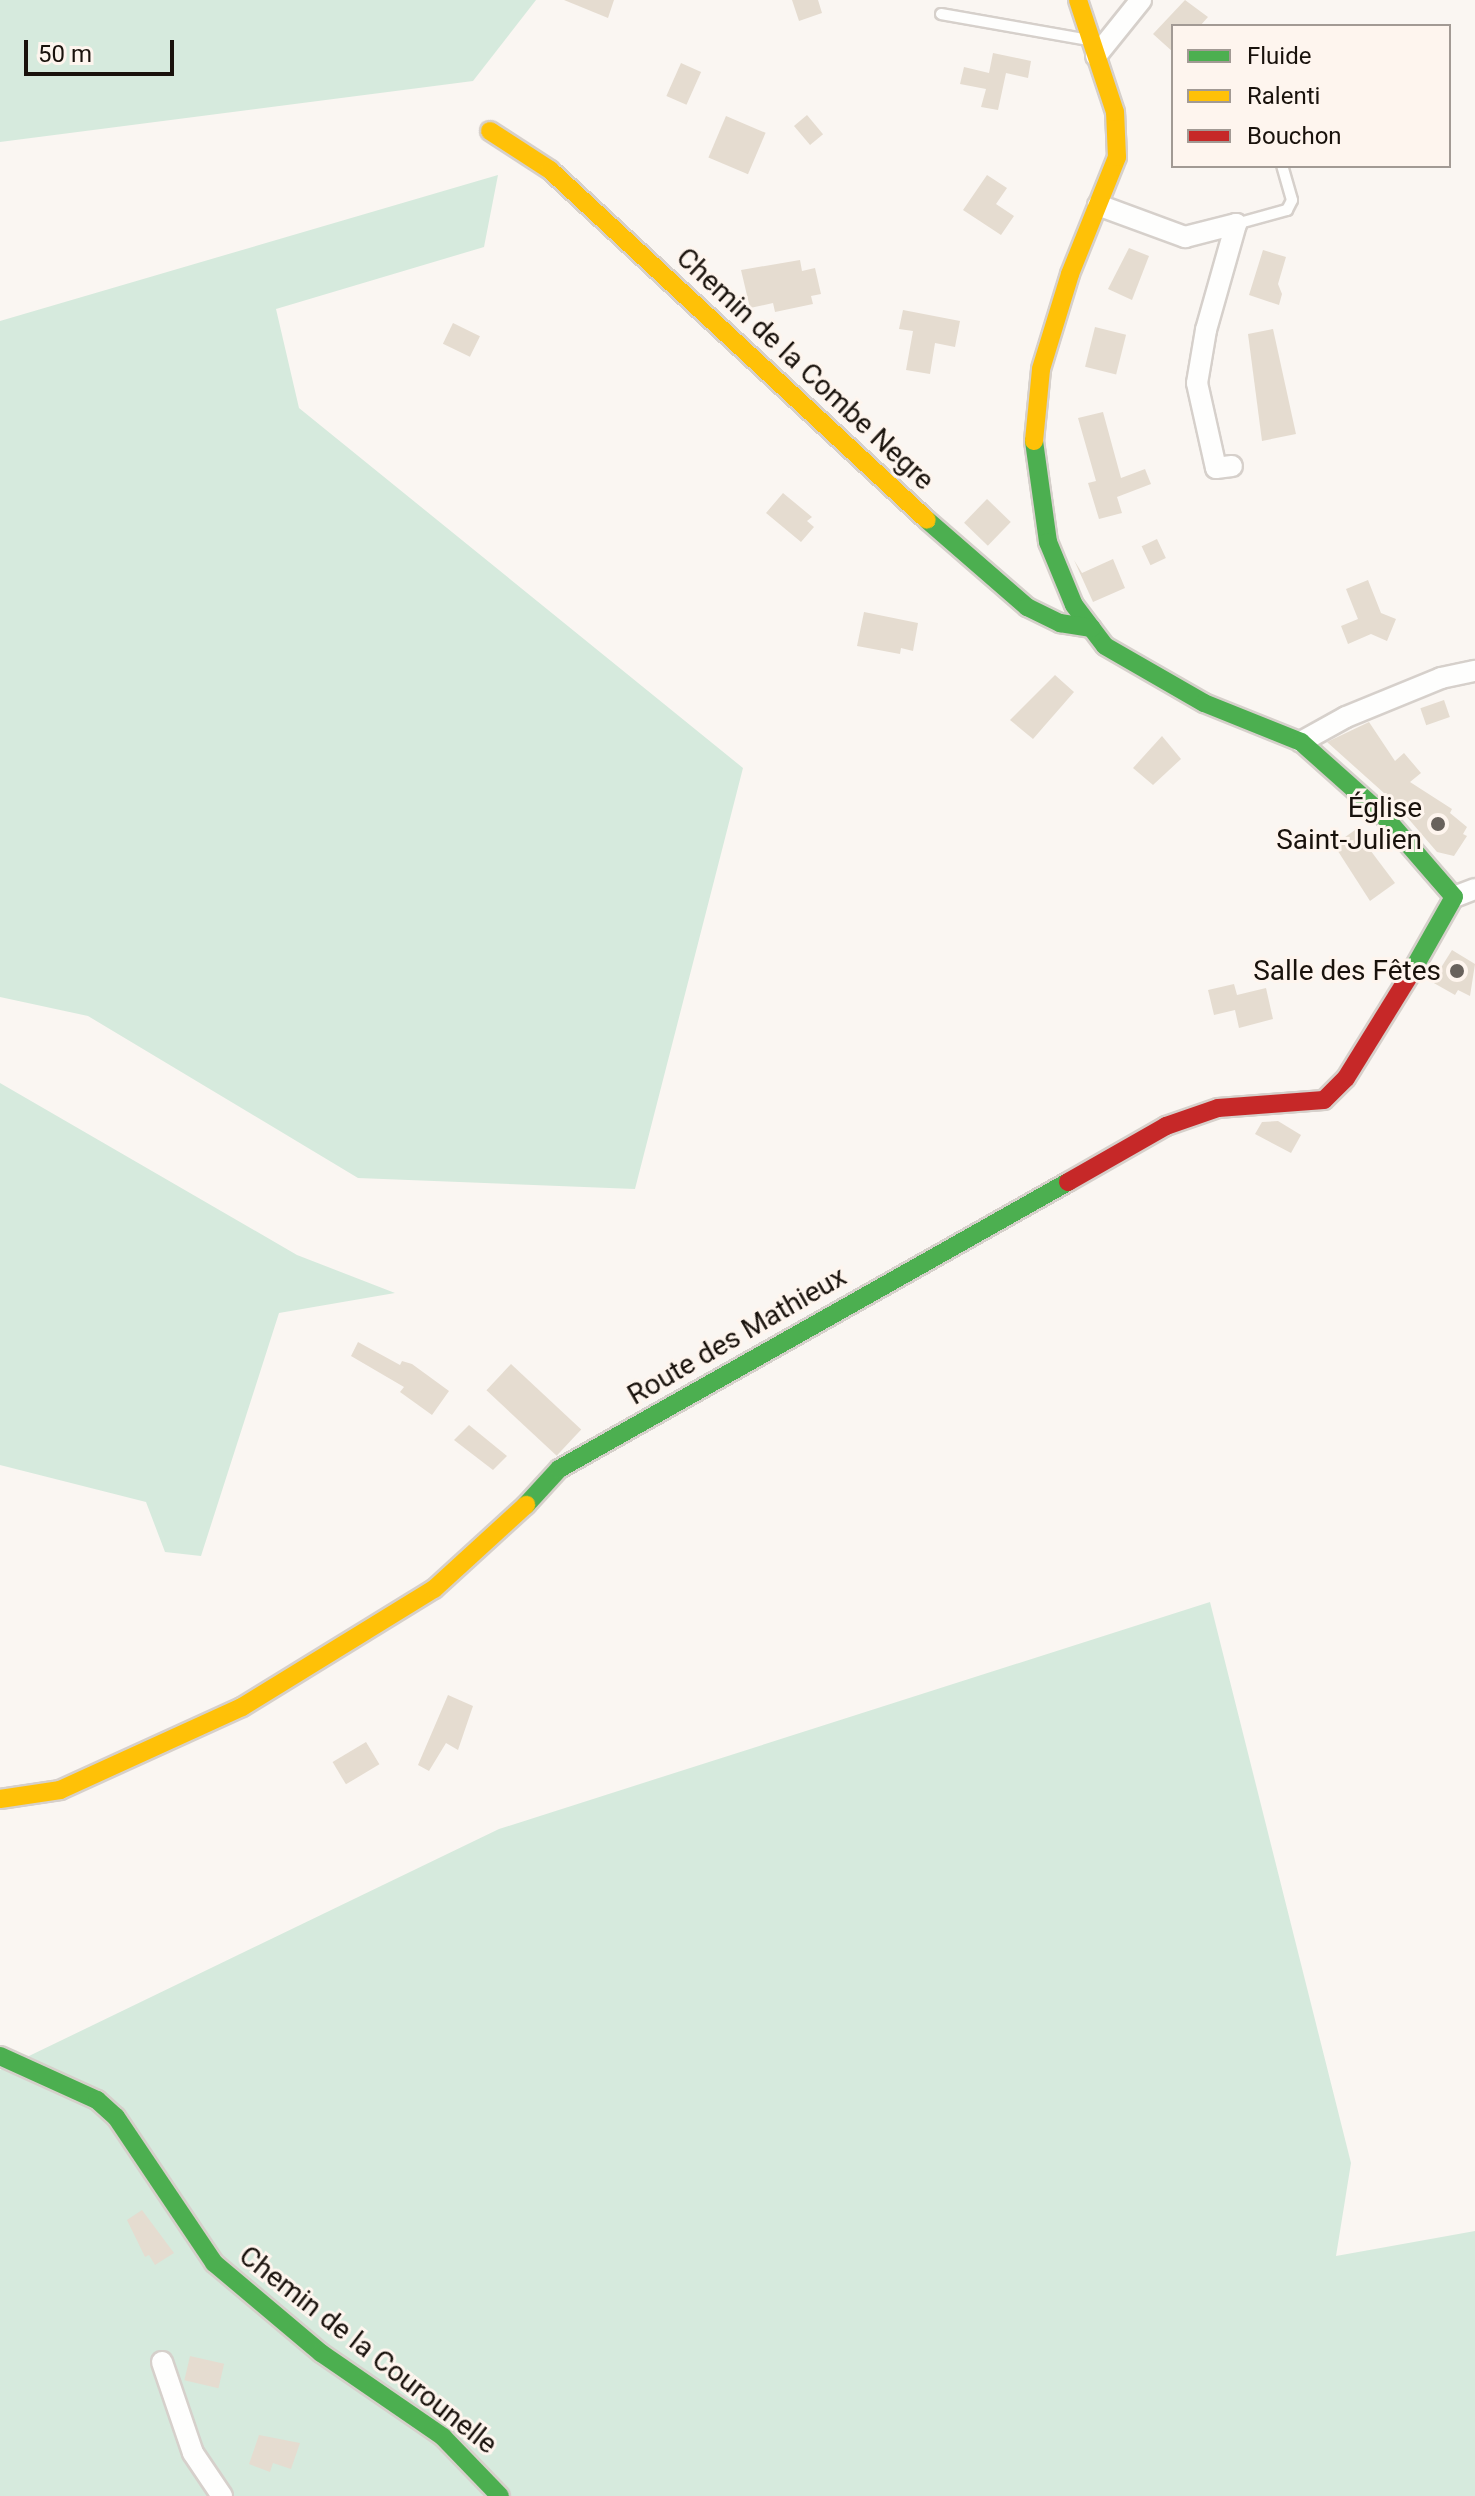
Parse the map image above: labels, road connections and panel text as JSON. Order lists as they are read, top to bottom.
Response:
{
  "streets": {
    "street": ["Chemin de la Combe Negre", "Route des Mathieux", "Chemin de la Courounelle"]
  },
  "places": ["Église Saint-Julien", "Salle des Fêtes"],
  "legend": ["Fluide", "Ralenti", "Bouchon"],
  "scale_bar": "50 m"
}
